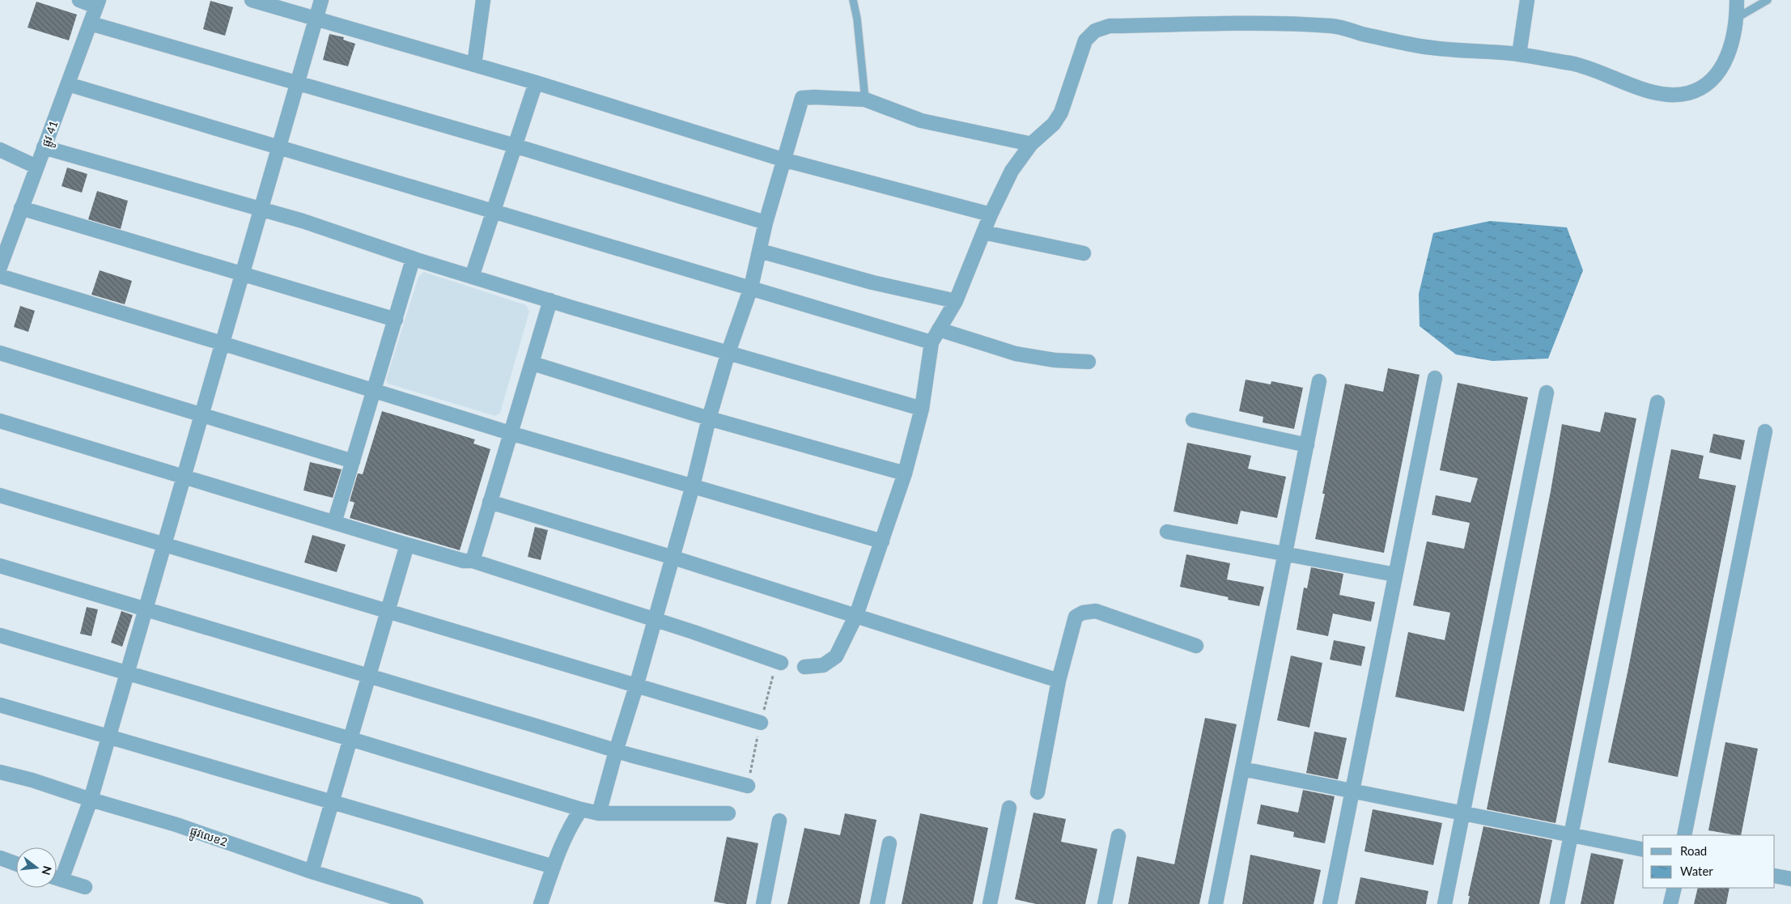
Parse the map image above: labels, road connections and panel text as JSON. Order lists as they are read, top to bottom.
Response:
{
  "streets": {
    "street": ["ផ្លូវ 41", "ផ្លូវលេខ2"]
  },
  "legend": ["Road", "Water"],
  "north": "right"
}
